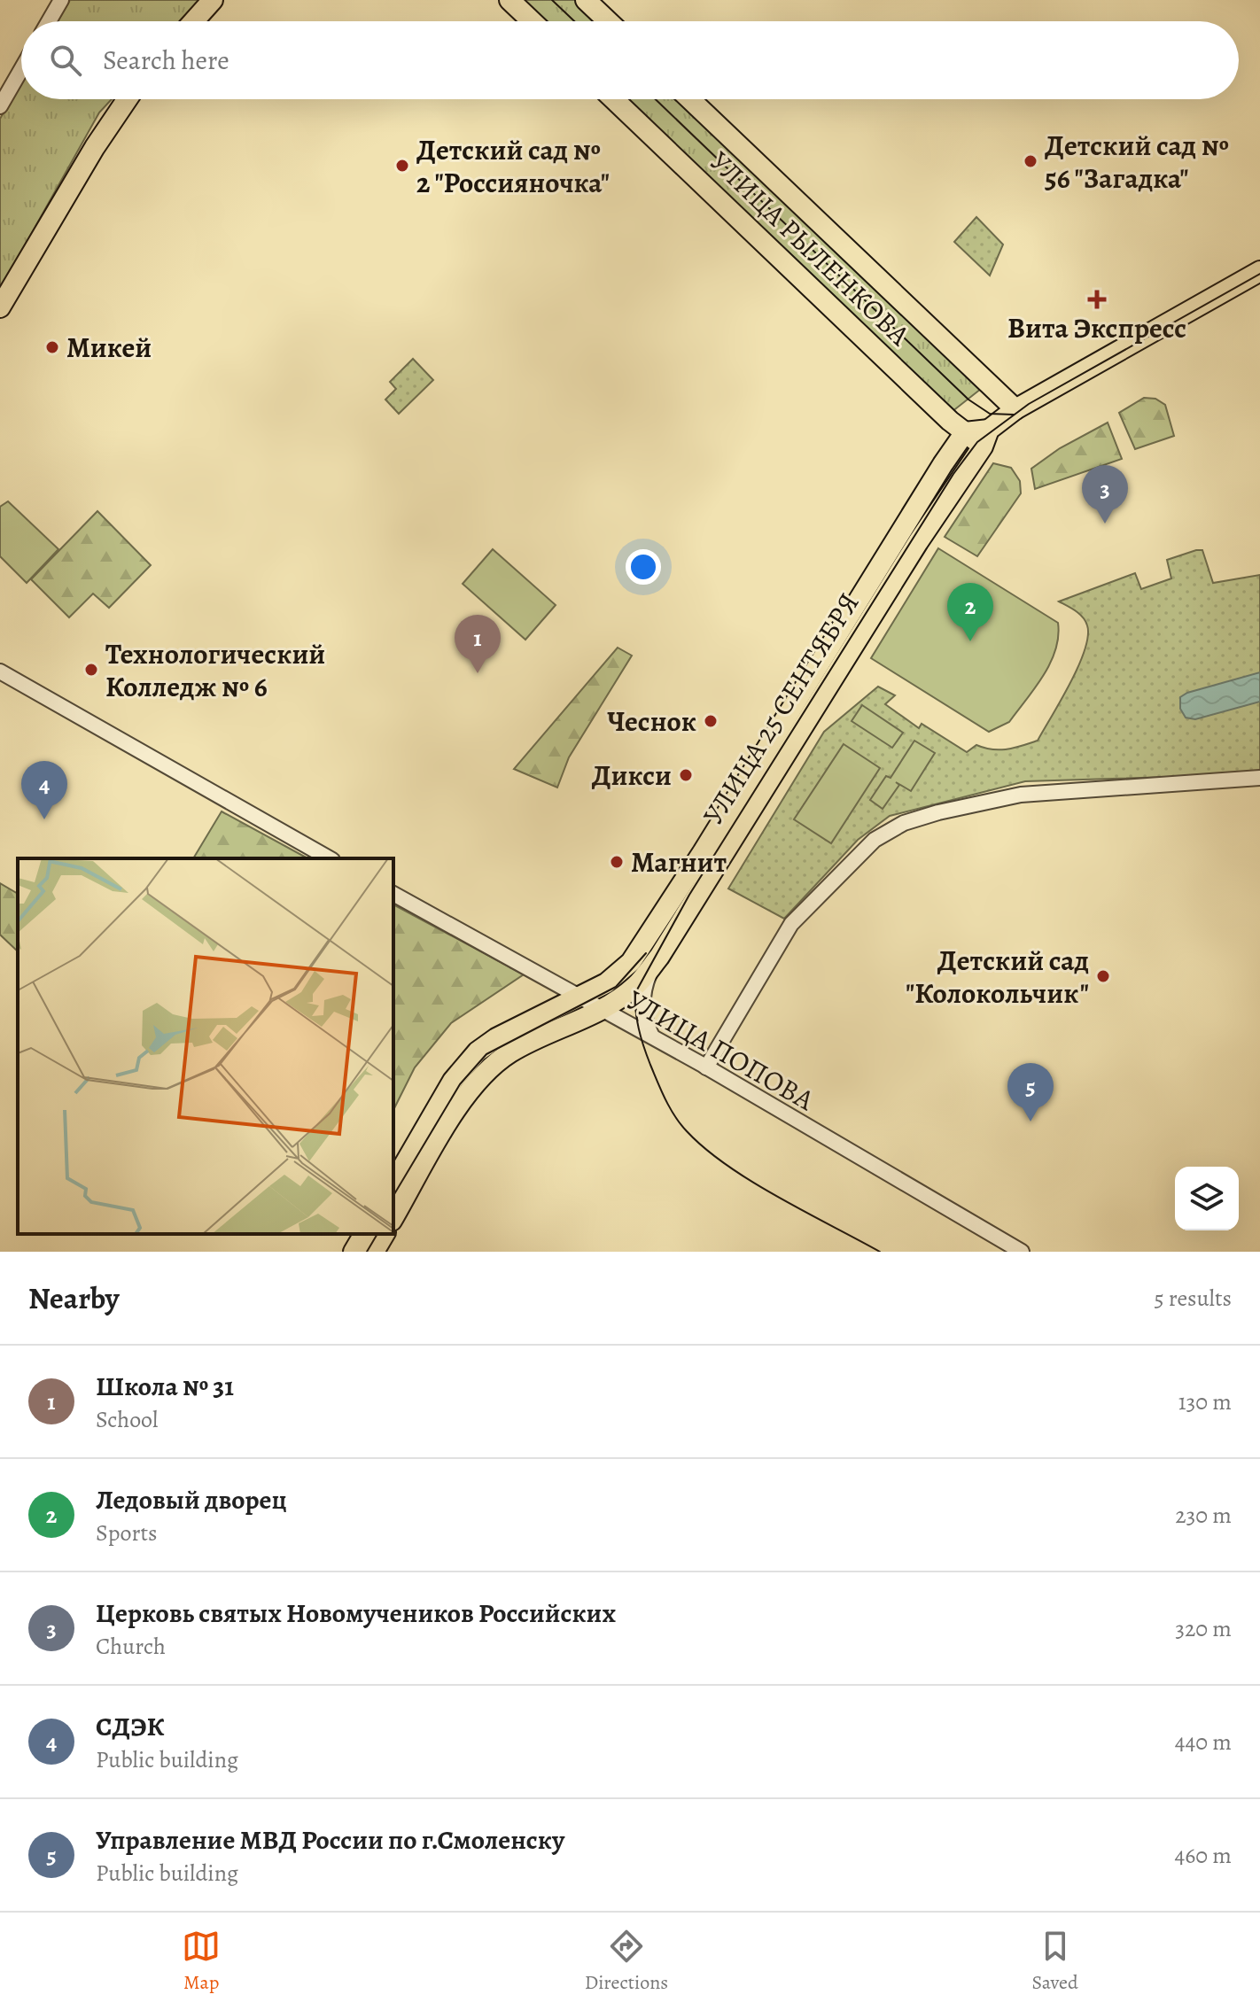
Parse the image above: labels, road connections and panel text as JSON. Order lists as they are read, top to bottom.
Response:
{
  "streets": {
    "main road": ["УЛИЦА РЫЛЕНКОВА", "УЛИЦА 25 СЕНТЯБРЯ"],
    "street": ["УЛИЦА ПОПОВА"]
  },
  "crossings": [
    ["УЛИЦА РЫЛЕНКОВА", "УЛИЦА 25 СЕНТЯБРЯ"],
    ["УЛИЦА 25 СЕНТЯБРЯ", "УЛИЦА ПОПОВА"]
  ],
  "places": {
    "other": [
      "Детский сад № 56 \"Загадка\"",
      "Детский сад № 2 \"Россияночка\"",
      "Микей",
      "Технологический Колледж № 6",
      "Чеснок",
      "Дикси",
      "Магнит",
      "Детский сад \"Колокольчик\""
    ],
    "health": ["Вита Экспресс"]
  },
  "page": {
    "search": "Search here",
    "pins": [
      "3",
      "2",
      "1",
      "4",
      "5"
    ],
    "heading": ["Nearby", "5 results"],
    "list": [
      {
        "mark": "1",
        "name": "Школа № 31",
        "note": "School",
        "value": "130 m"
      },
      {
        "mark": "2",
        "name": "Ледовый дворец",
        "note": "Sports",
        "value": "230 m"
      },
      {
        "mark": "3",
        "name": "Церковь святых Новомучеников Российских",
        "note": "Church",
        "value": "320 m"
      },
      {
        "mark": "4",
        "name": "СДЭК",
        "note": "Public building",
        "value": "440 m"
      },
      {
        "mark": "5",
        "name": "Управление МВД России по г.Смоленску",
        "note": "Public building",
        "value": "460 m"
      }
    ],
    "nav": ["Map", "Directions", "Saved"]
  }
}
